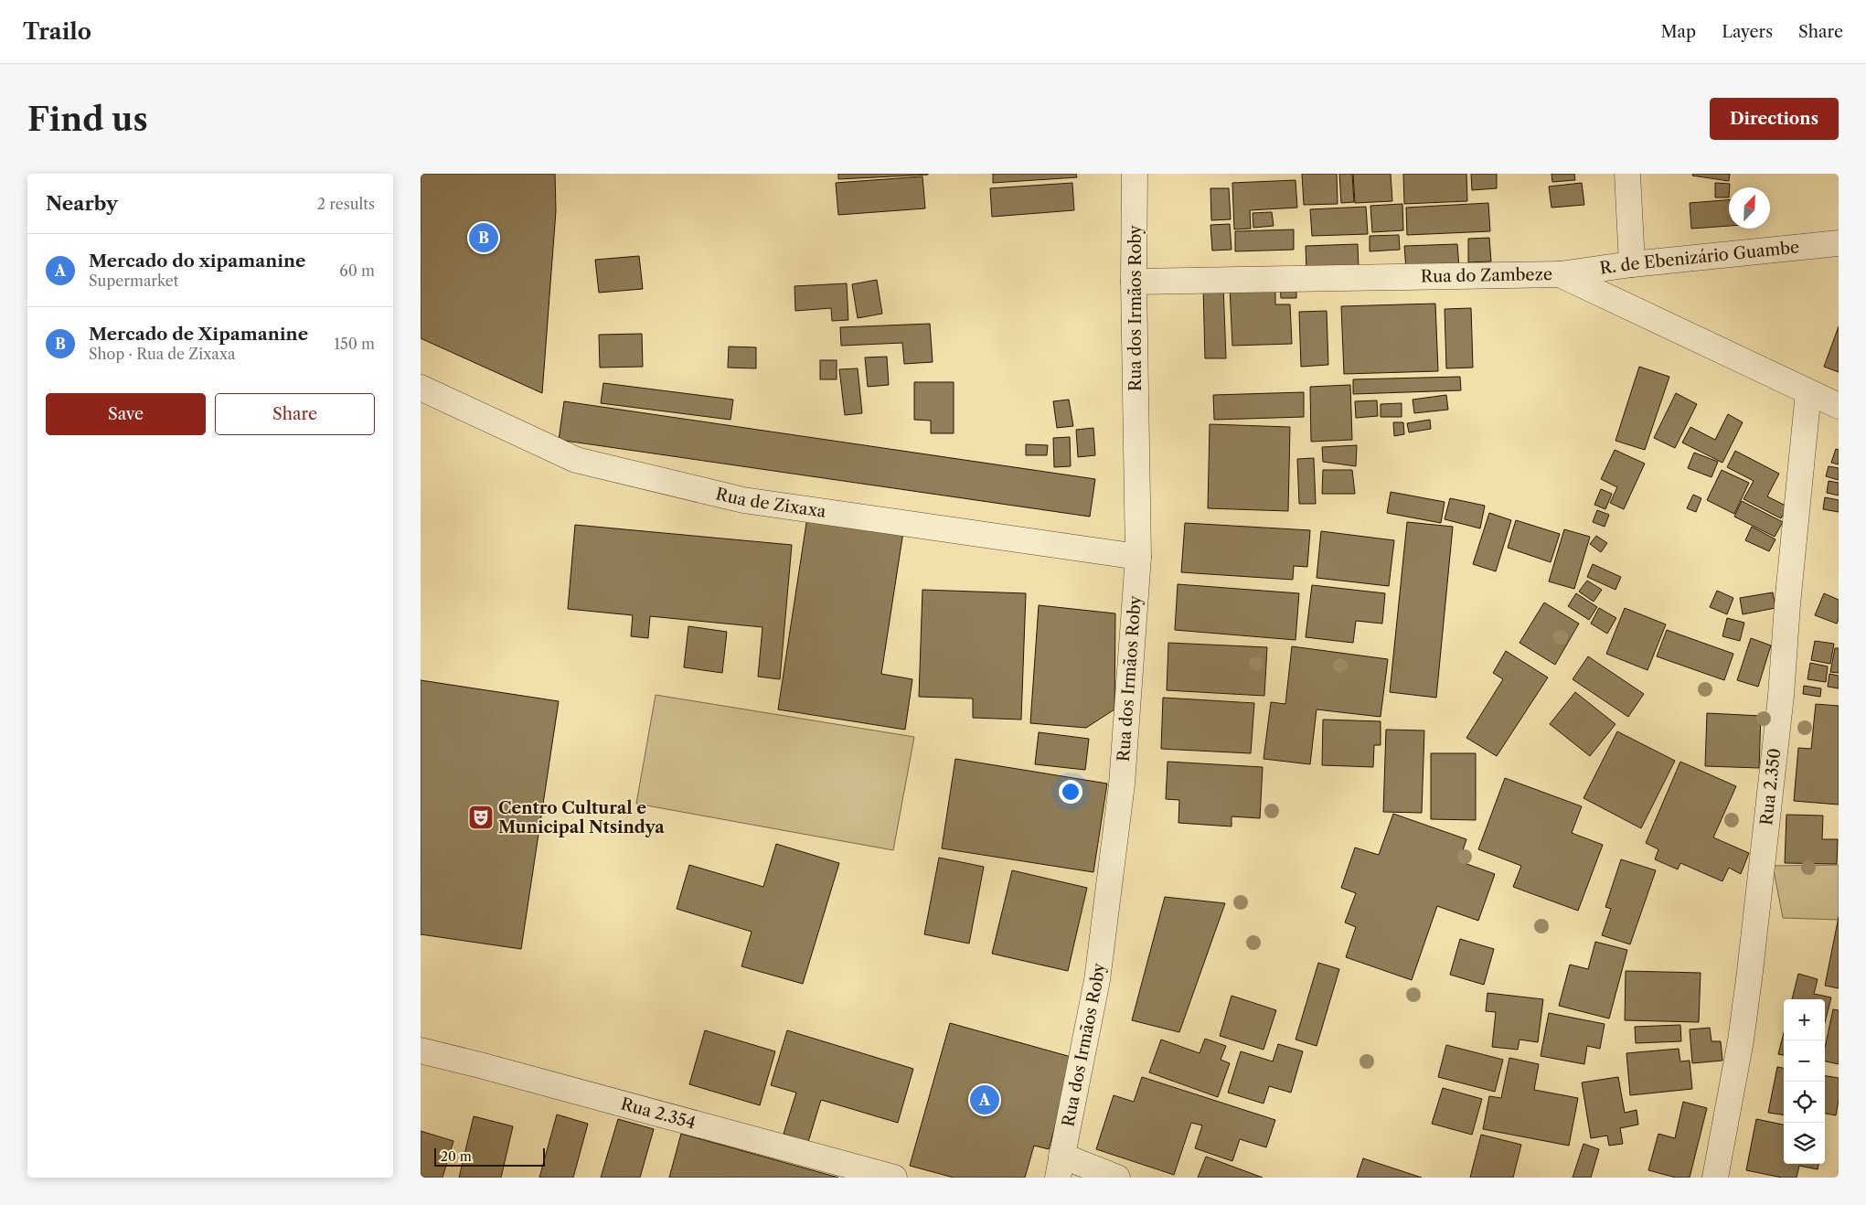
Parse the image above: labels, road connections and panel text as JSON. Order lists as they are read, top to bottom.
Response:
{
  "streets": {
    "street": [
      "R. de Ebenizário Guambe",
      "Rua do Zambeze",
      "Rua dos Irmãos Roby",
      "Rua de Zixaxa",
      "Rua 2.350",
      "Rua 2.354"
    ]
  },
  "crossings": [
    ["R. de Ebenizário Guambe", "Rua do Zambeze"],
    ["Rua do Zambeze", "Rua dos Irmãos Roby"],
    ["Rua do Zambeze", "Rua 2.350"],
    ["Rua dos Irmãos Roby", "Rua de Zixaxa"]
  ],
  "places": {
    "theatre": ["Centro Cultural e Municipal Ntsindya"]
  },
  "scale_bar": "20 m",
  "north": "top right",
  "page": {
    "header": "Trailo",
    "nav": ["Map", "Layers", "Share"],
    "buttons": [
      "Directions",
      ["Save", "Share"]
    ],
    "title": "Find us",
    "heading": ["Nearby", "2 results"],
    "pins": ["B", "A"],
    "list": [
      {
        "mark": "A",
        "name": "Mercado do xipamanine",
        "note": "Supermarket",
        "value": "60 m"
      },
      {
        "mark": "B",
        "name": "Mercado de Xipamanine",
        "note": "Shop · Rua de Zixaxa",
        "value": "150 m"
      }
    ],
    "map_buttons": ["+", "−"],
    "scale": "20 m"
  }
}
